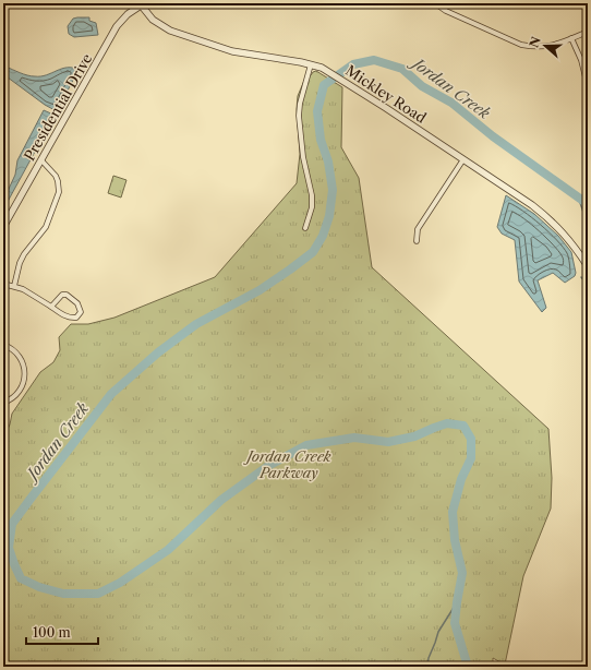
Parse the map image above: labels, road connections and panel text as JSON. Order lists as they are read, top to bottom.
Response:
{
  "streets": {
    "street": ["Mickley Road", "Presidential Drive"]
  },
  "crossings": [
    ["Mickley Road", "Presidential Drive"]
  ],
  "water": ["Jordan Creek"],
  "parks": ["Jordan Creek Parkway"],
  "scale_bar": "100 m",
  "north": "left"
}
